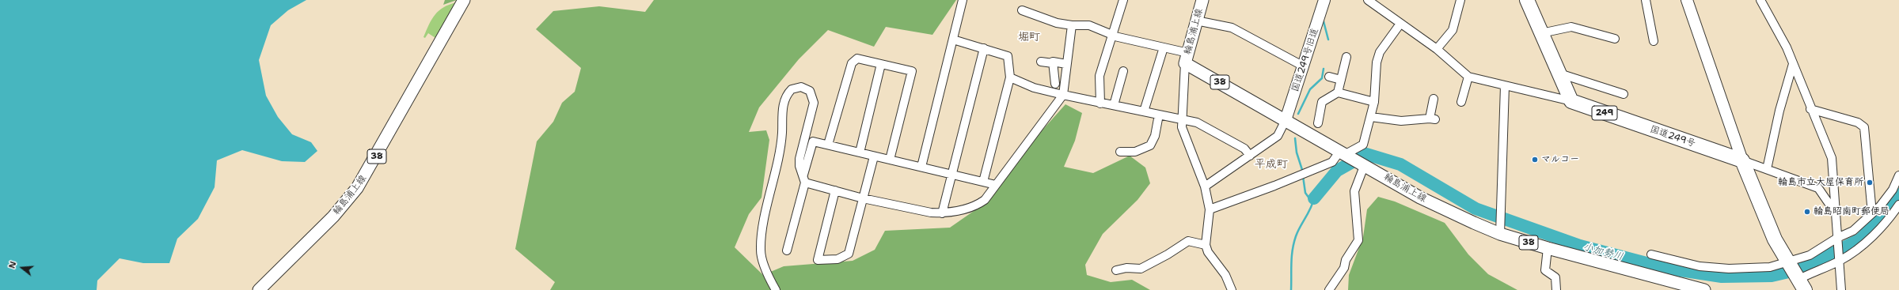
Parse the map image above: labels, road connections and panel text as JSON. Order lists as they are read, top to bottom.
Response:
{
  "streets": {
    "highway": ["249", "国道249号"],
    "main road": ["輪島浦上線", "38"],
    "street": ["国道249号旧道"]
  },
  "crossings": [
    ["輪島浦上線", "国道249号旧道"]
  ],
  "districts": ["堀町", "平成町"],
  "water": ["小加勢川"],
  "places": ["マルコー", "輪島市立大屋保育所", "輪島昭南町郵便局"],
  "north": "left"
}
